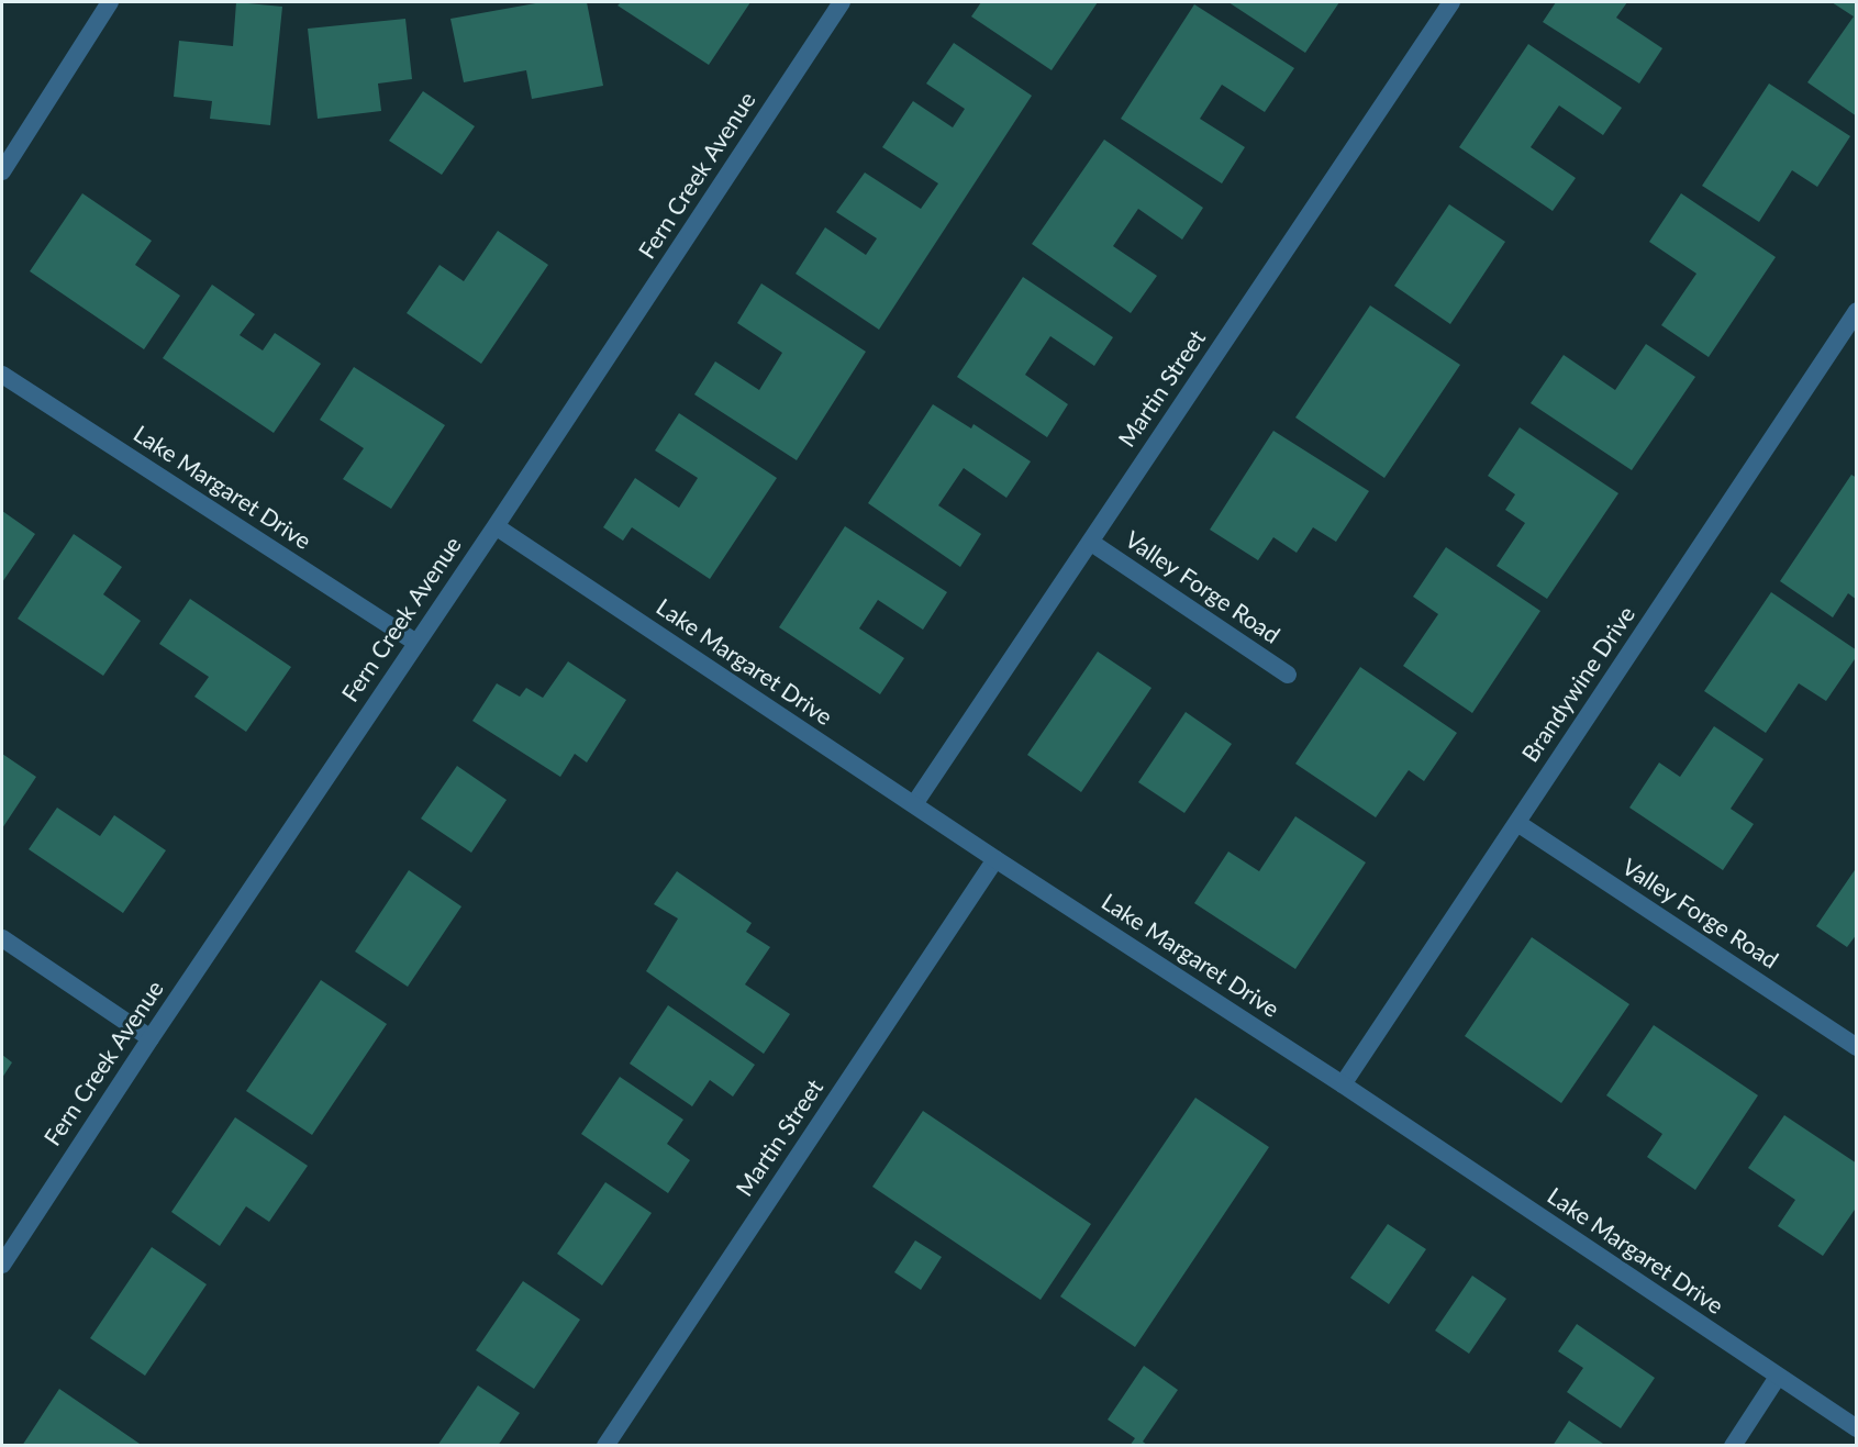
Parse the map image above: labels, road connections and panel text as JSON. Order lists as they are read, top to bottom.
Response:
{
  "streets": {
    "street": [
      "Fern Creek Avenue",
      "Martin Street",
      "Lake Margaret Drive",
      "Valley Forge Road",
      "Brandywine Drive"
    ]
  },
  "crossings": [
    ["Fern Creek Avenue", "Lake Margaret Drive"],
    ["Martin Street", "Lake Margaret Drive"],
    ["Martin Street", "Valley Forge Road"],
    ["Lake Margaret Drive", "Brandywine Drive"],
    ["Valley Forge Road", "Brandywine Drive"]
  ]
}
